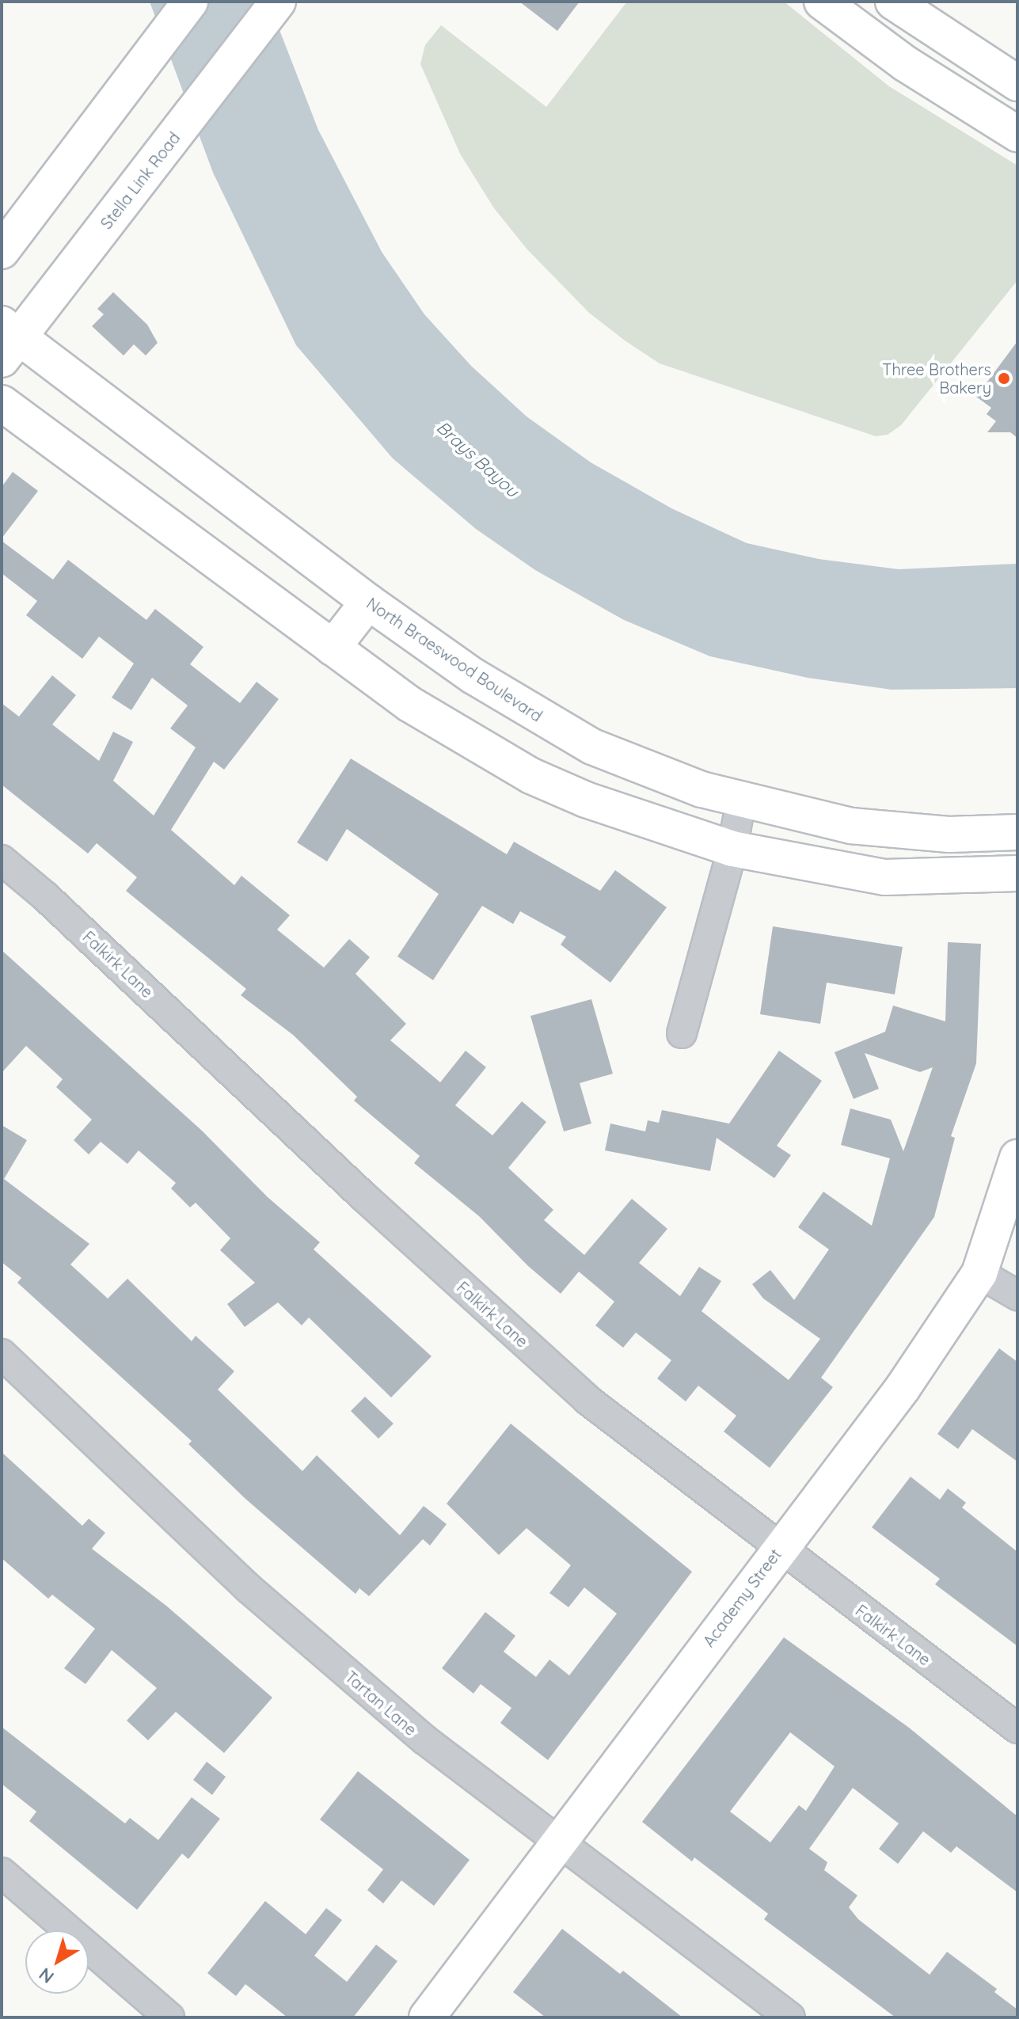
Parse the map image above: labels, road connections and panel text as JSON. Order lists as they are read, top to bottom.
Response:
{
  "streets": {
    "main road": ["Stella Link Road", "North Braeswood Boulevard", "Academy Street"],
    "street": ["Falkirk Lane", "Tartan Lane"]
  },
  "crossings": [
    ["Stella Link Road", "North Braeswood Boulevard"],
    ["Falkirk Lane", "Academy Street"],
    ["Academy Street", "Tartan Lane"]
  ],
  "water": ["Brays Bayou"],
  "places": ["Three Brothers Bakery"],
  "north": "bottom left"
}
